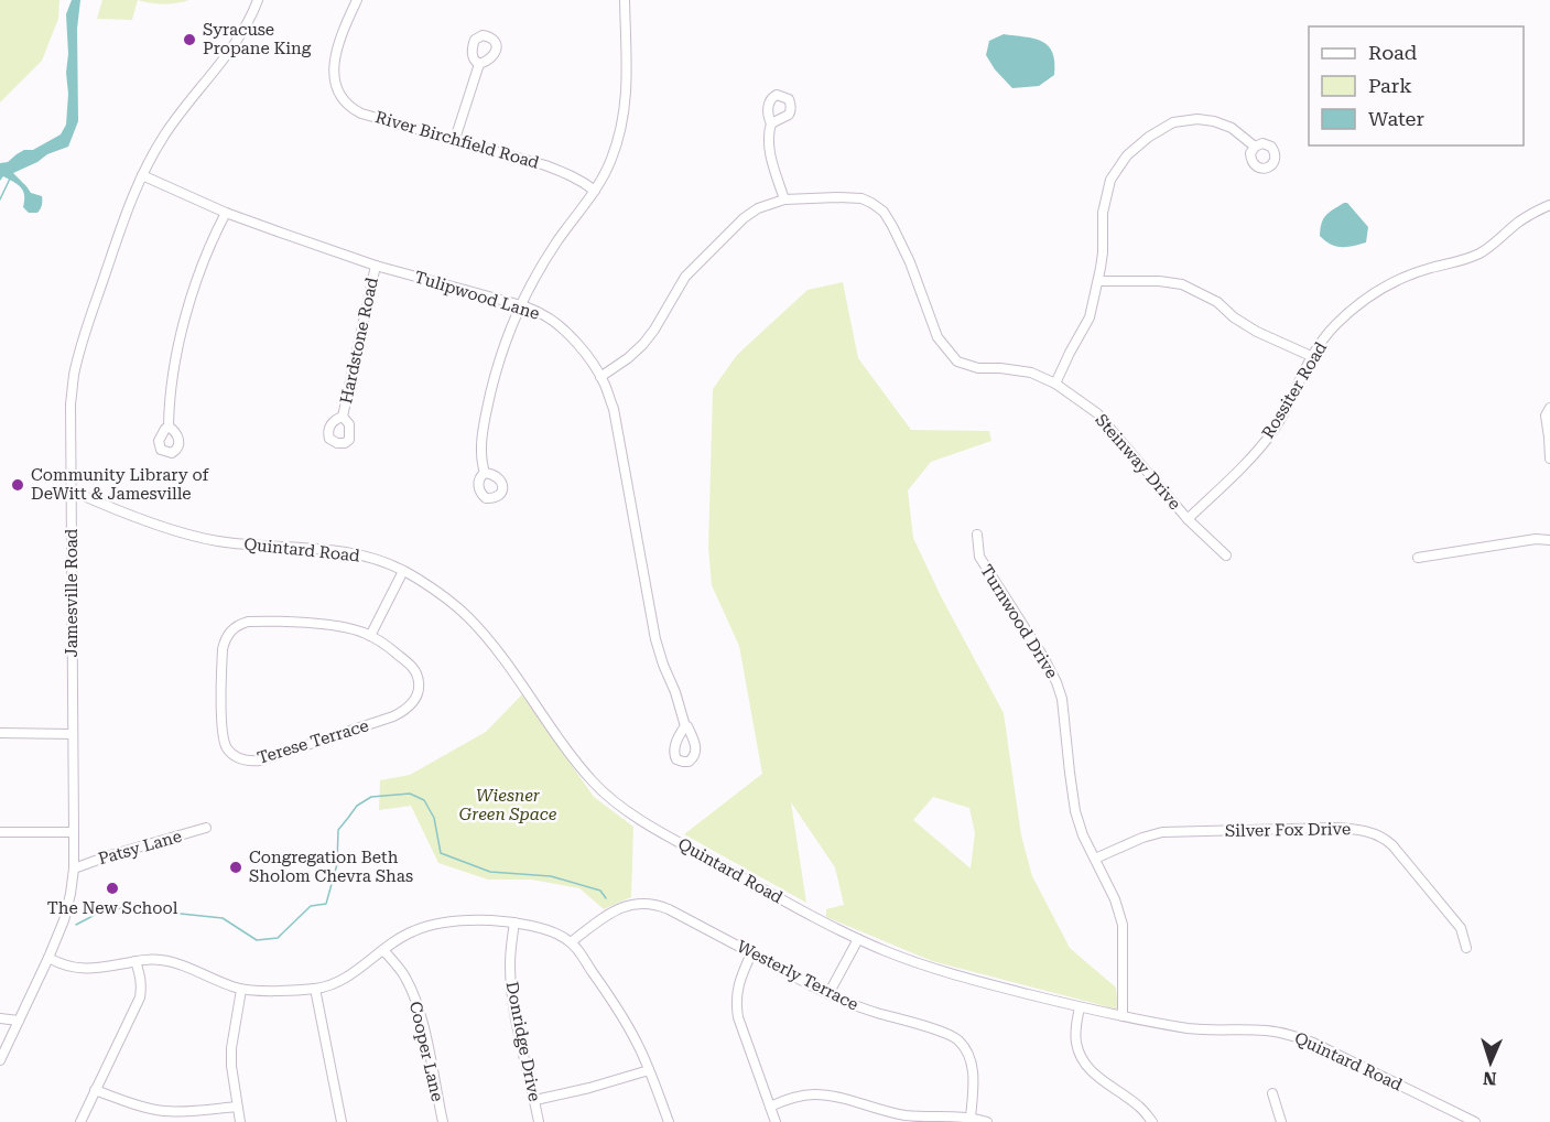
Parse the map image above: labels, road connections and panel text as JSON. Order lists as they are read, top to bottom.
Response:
{
  "streets": {
    "street": [
      "River Birchfield Road",
      "Tulipwood Lane",
      "Hardstone Road",
      "Rossiter Road",
      "Steinway Drive",
      "Quintard Road",
      "Jamesville Road",
      "Turnwood Drive",
      "Terese Terrace",
      "Silver Fox Drive",
      "Patsy Lane",
      "Westerly Terrace",
      "Donridge Drive",
      "Cooper Lane"
    ]
  },
  "crossings": [
    ["Tulipwood Lane", "Hardstone Road"],
    ["Tulipwood Lane", "Steinway Drive"],
    ["Tulipwood Lane", "Jamesville Road"],
    ["Rossiter Road", "Steinway Drive"],
    ["Quintard Road", "Jamesville Road"],
    ["Quintard Road", "Turnwood Drive"],
    ["Jamesville Road", "Patsy Lane"],
    ["Turnwood Drive", "Silver Fox Drive"]
  ],
  "parks": ["Wiesner Green Space"],
  "places": [
    "Syracuse Propane King",
    "Community Library of DeWitt & Jamesville",
    "Congregation Beth Sholom Chevra Shas",
    "The New School"
  ],
  "legend": ["Road", "Park", "Water"],
  "north": "bottom"
}
